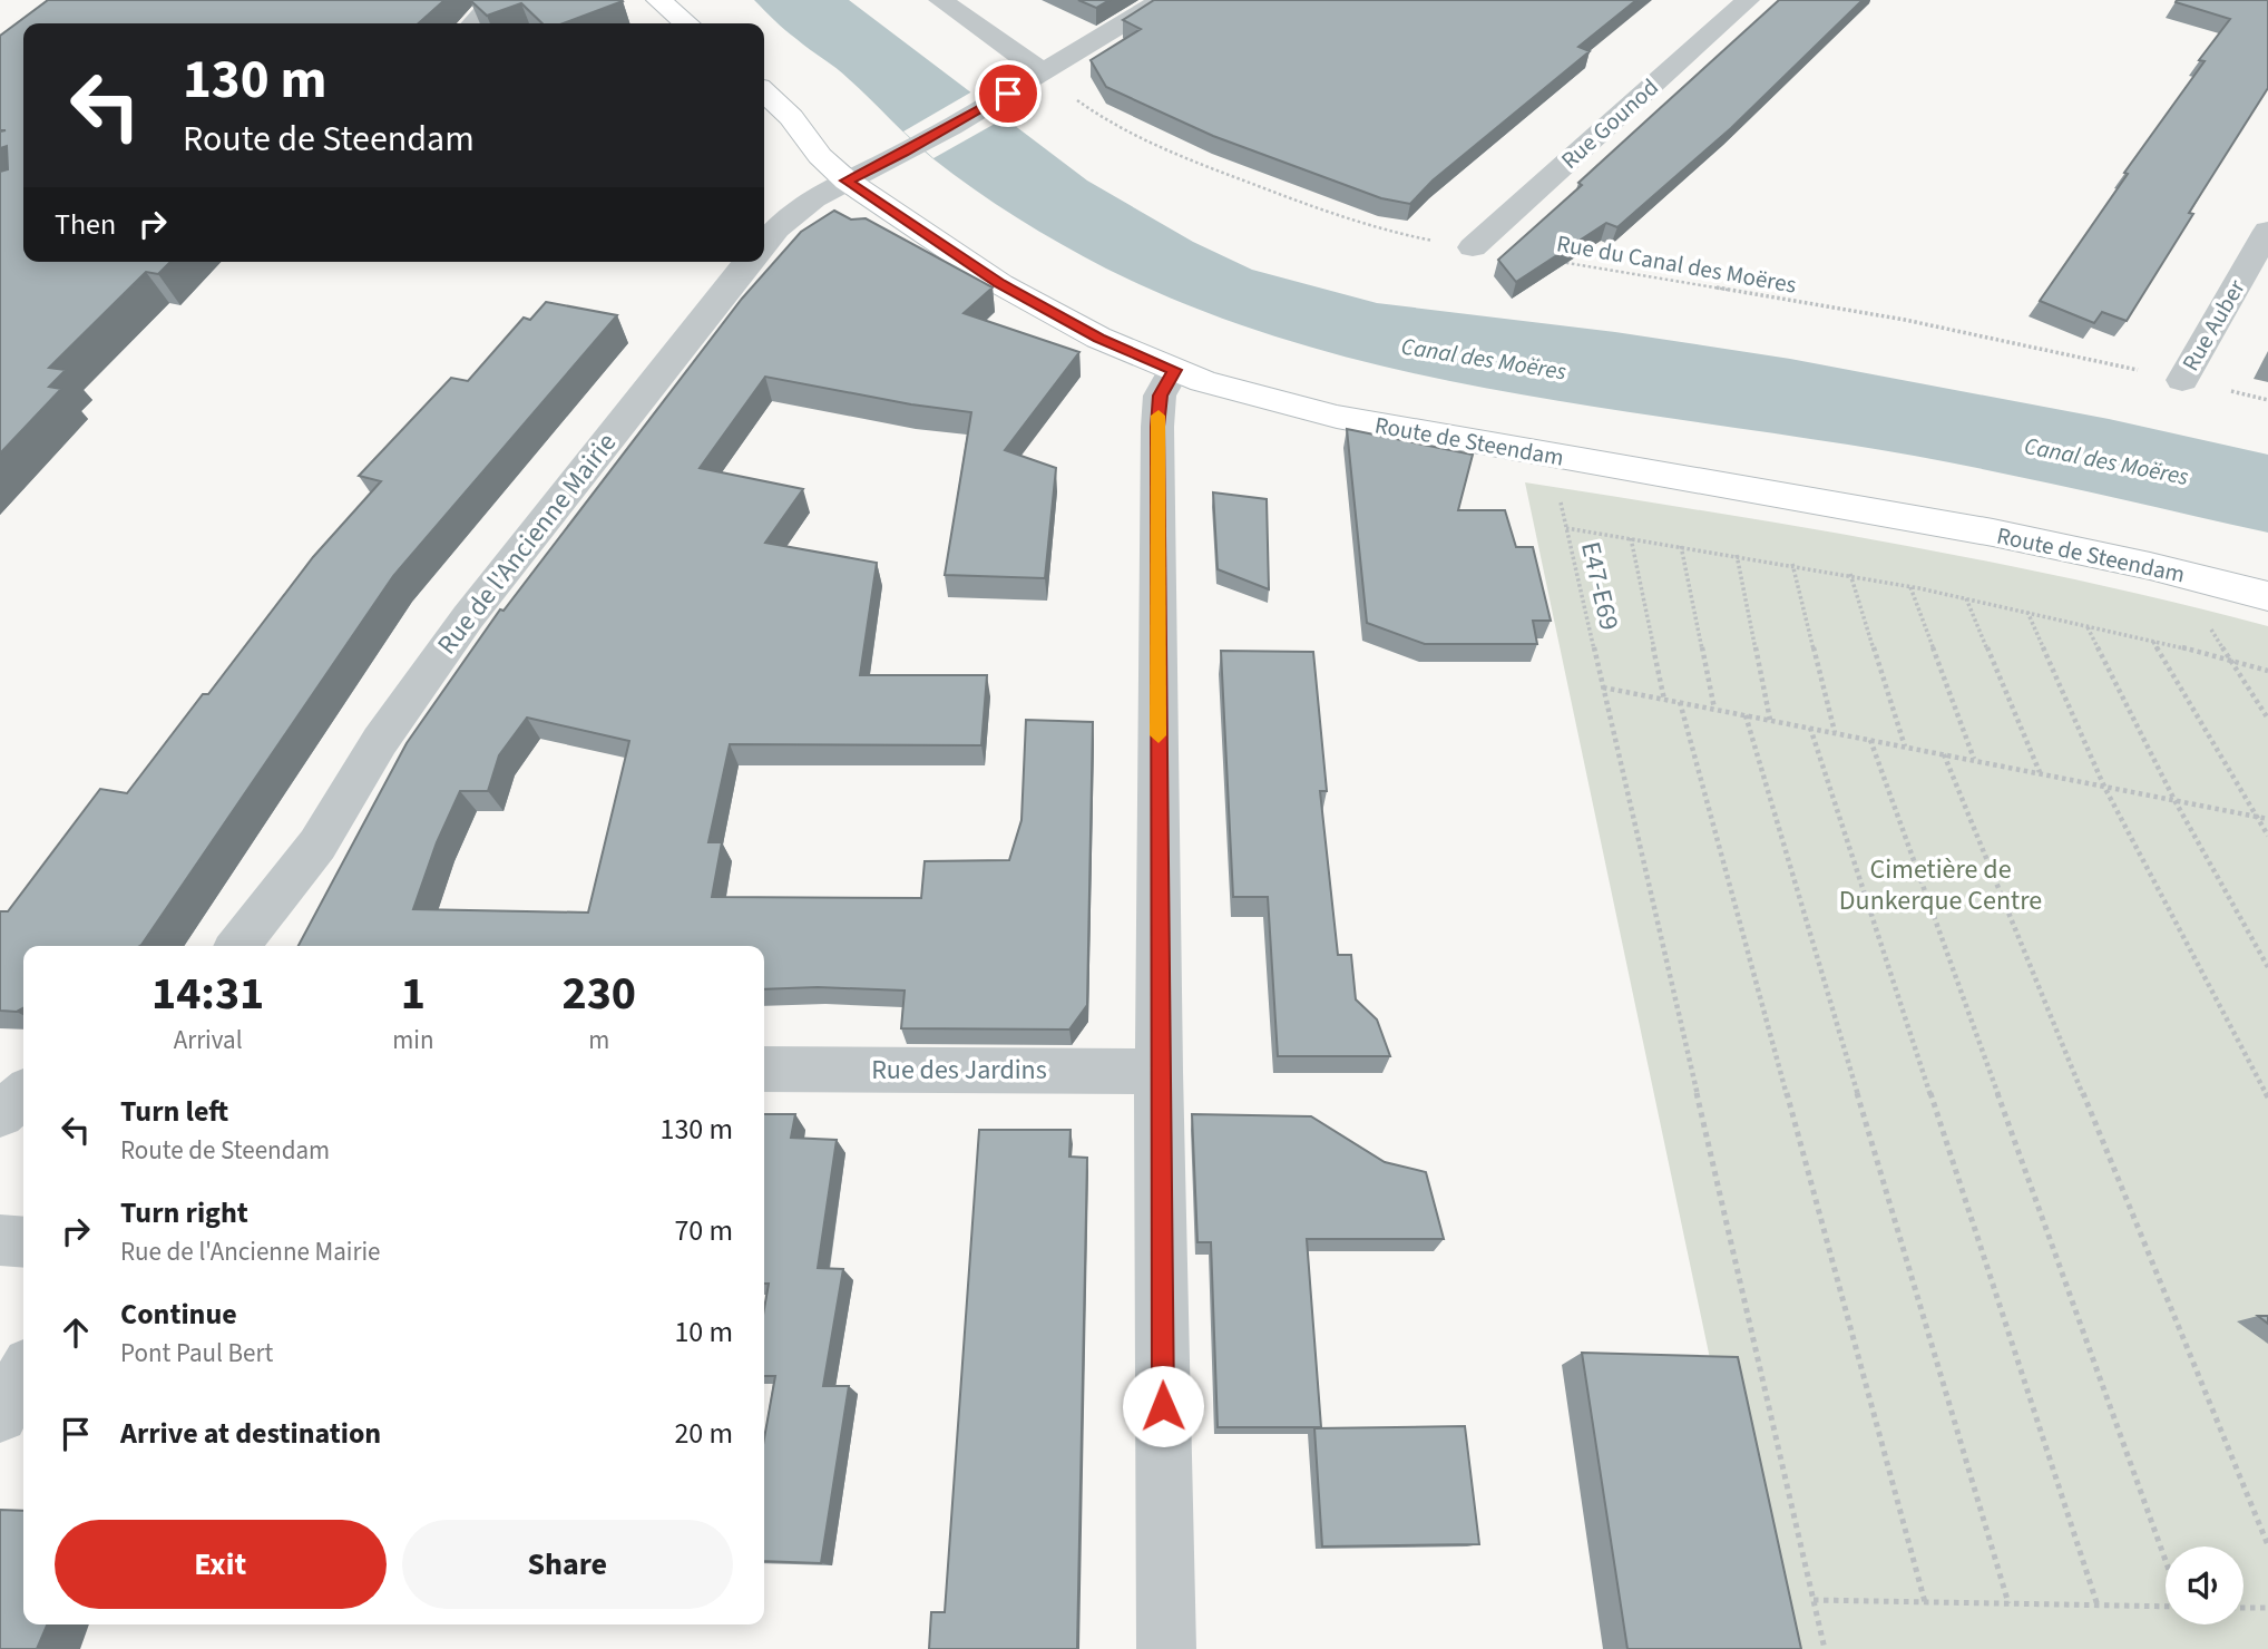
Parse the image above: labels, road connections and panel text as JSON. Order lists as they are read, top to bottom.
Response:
{
  "streets": {
    "street": [
      "Rue Gounod",
      "Rue Auber",
      "Route de Steendam",
      "Rue de l'Ancienne Mairie",
      "Rue des Jardins"
    ],
    "path": ["Rue du Canal des Moëres", "E47-E69"]
  },
  "crossings": [
    ["Rue Gounod", "Rue du Canal des Moëres"],
    ["Rue du Canal des Moëres", "Rue Auber"]
  ],
  "water": ["Canal des Moëres"],
  "parks": ["Cimetière de Dunkerque Centre"],
  "page": {
    "turn": ["130 m", "Route de Steendam"],
    "then": "Then",
    "eta": [
      "14:31",
      "Arrival",
      "1",
      "min",
      "230",
      "m"
    ],
    "list": [
      {
        "name": "Turn left",
        "note": "Route de Steendam",
        "value": "130 m"
      },
      {
        "name": "Turn right",
        "note": "Rue de l'Ancienne Mairie",
        "value": "70 m"
      },
      {
        "name": "Continue",
        "note": "Pont Paul Bert",
        "value": "10 m"
      },
      {
        "name": "Arrive at destination",
        "value": "20 m"
      }
    ],
    "buttons": ["Exit", "Share"]
  }
}
